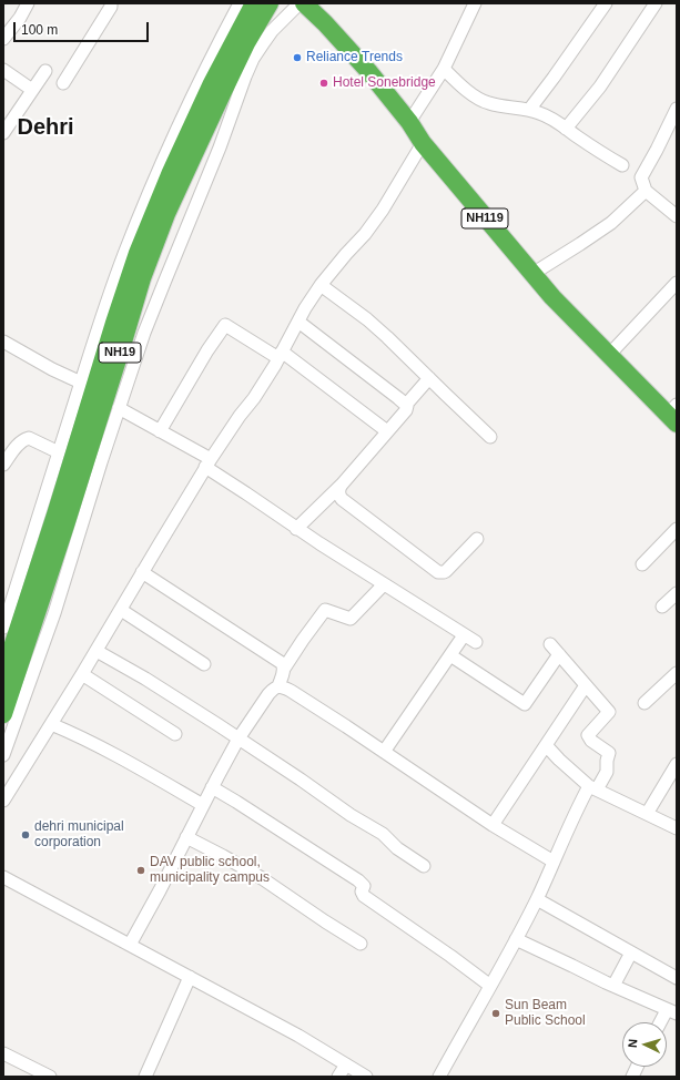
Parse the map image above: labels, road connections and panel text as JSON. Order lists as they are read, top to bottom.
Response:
{
  "streets": {
    "highway": ["NH119", "NH19"]
  },
  "districts": ["Dehri"],
  "places": [
    "Reliance Trends",
    "Hotel Sonebridge",
    "dehri municipal corporation",
    "DAV public school, municipality campus",
    "Sun Beam Public School"
  ],
  "scale_bar": "100 m",
  "north": "left"
}
